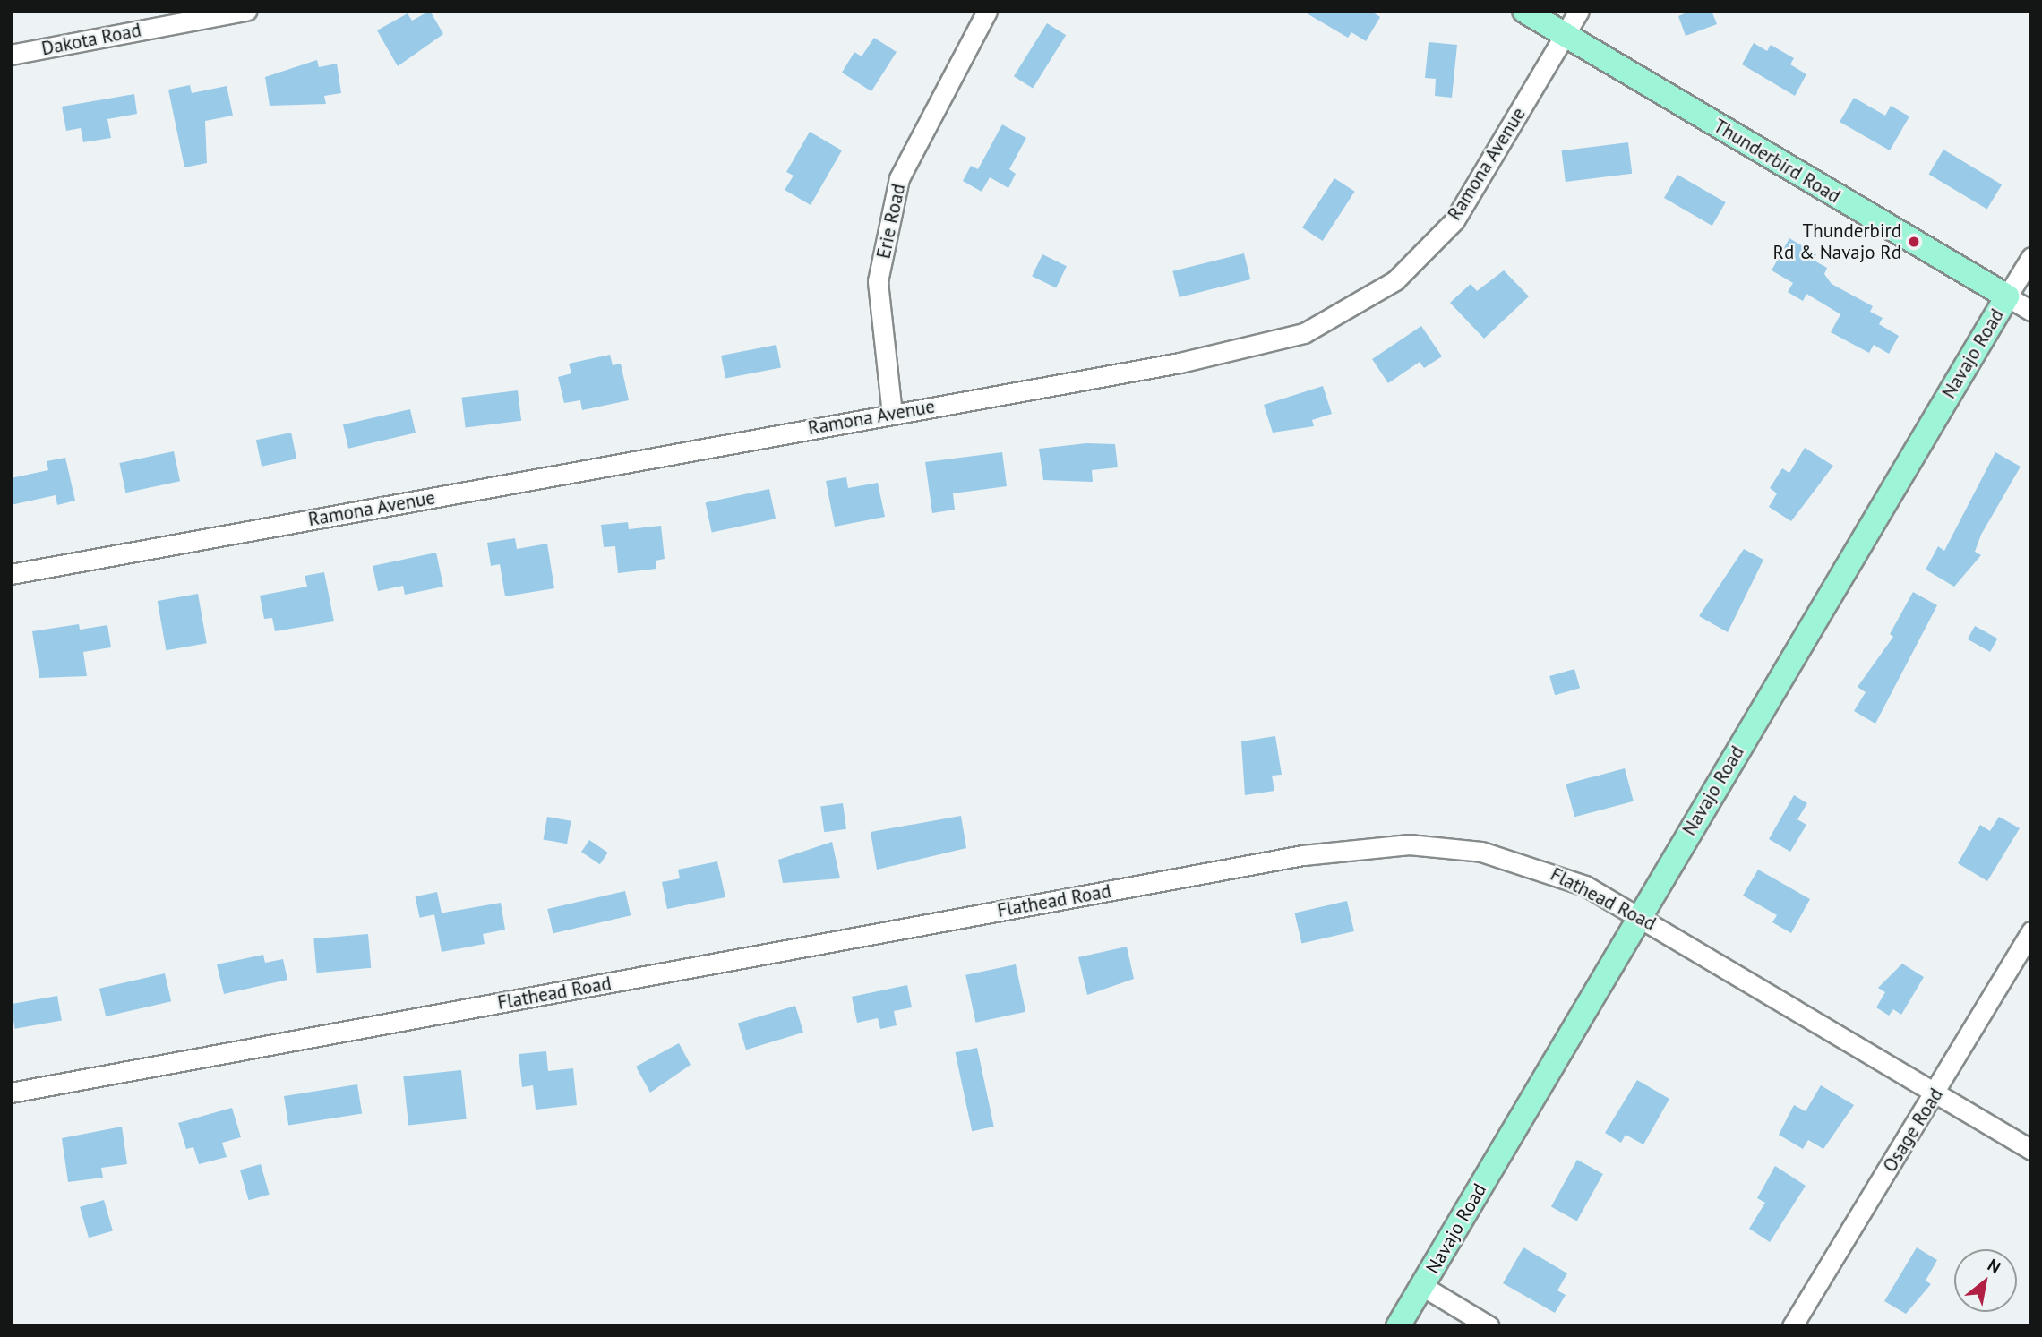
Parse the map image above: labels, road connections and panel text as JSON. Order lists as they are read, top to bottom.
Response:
{
  "streets": {
    "main road": ["Thunderbird Road", "Navajo Road"],
    "street": [
      "Dakota Road",
      "Ramona Avenue",
      "Erie Road",
      "Flathead Road",
      "Osage Road"
    ]
  },
  "crossings": [
    ["Thunderbird Road", "Ramona Avenue"],
    ["Thunderbird Road", "Navajo Road"],
    ["Ramona Avenue", "Erie Road"],
    ["Navajo Road", "Flathead Road"],
    ["Flathead Road", "Osage Road"]
  ],
  "places": ["Thunderbird Rd & Navajo Rd"],
  "north": "top right"
}
